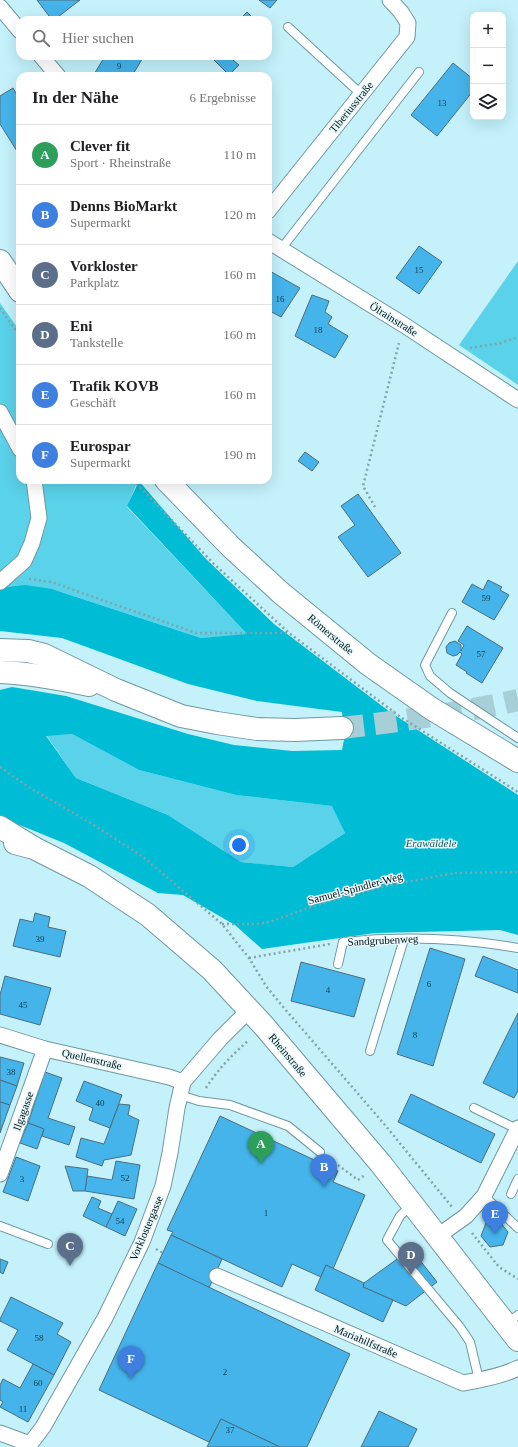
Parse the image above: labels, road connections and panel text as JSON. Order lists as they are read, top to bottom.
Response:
{
  "streets": {
    "main road": ["Römerstraße", "Rheinstraße"],
    "street": [
      "Tiberiusstraße",
      "Ölrainstraße",
      "Quellenstraße",
      "Ilgagasse",
      "Vorklostergasse",
      "Mariahilfstraße"
    ],
    "lane": ["Sandgrubenweg"],
    "path": ["Samuel-Spindler-Weg"]
  },
  "crossings": [
    ["Rheinstraße", "Vorklostergasse"],
    ["Quellenstraße", "Ilgagasse"],
    ["Quellenstraße", "Vorklostergasse"]
  ],
  "parks": ["Erawäldele"],
  "house_numbers": [
    "9",
    "13",
    "15",
    "16",
    "18",
    "59",
    "57",
    "39",
    "6",
    "4",
    "45",
    "8",
    "38",
    "40",
    "52",
    "3",
    "1",
    "54",
    "58",
    "2",
    "60",
    "11",
    "37"
  ],
  "page": {
    "map_buttons": ["+", "−"],
    "search": "Hier suchen",
    "heading": ["In der Nähe", "6 Ergebnisse"],
    "list": [
      {
        "mark": "A",
        "name": "Clever fit",
        "note": "Sport · Rheinstraße",
        "value": "110 m"
      },
      {
        "mark": "B",
        "name": "Denns BioMarkt",
        "note": "Supermarkt",
        "value": "120 m"
      },
      {
        "mark": "C",
        "name": "Vorkloster",
        "note": "Parkplatz",
        "value": "160 m"
      },
      {
        "mark": "D",
        "name": "Eni",
        "note": "Tankstelle",
        "value": "160 m"
      },
      {
        "mark": "E",
        "name": "Trafik KOVB",
        "note": "Geschäft",
        "value": "160 m"
      },
      {
        "mark": "F",
        "name": "Eurospar",
        "note": "Supermarkt",
        "value": "190 m"
      }
    ],
    "pins": [
      "A",
      "B",
      "E",
      "C",
      "D",
      "F"
    ]
  }
}
